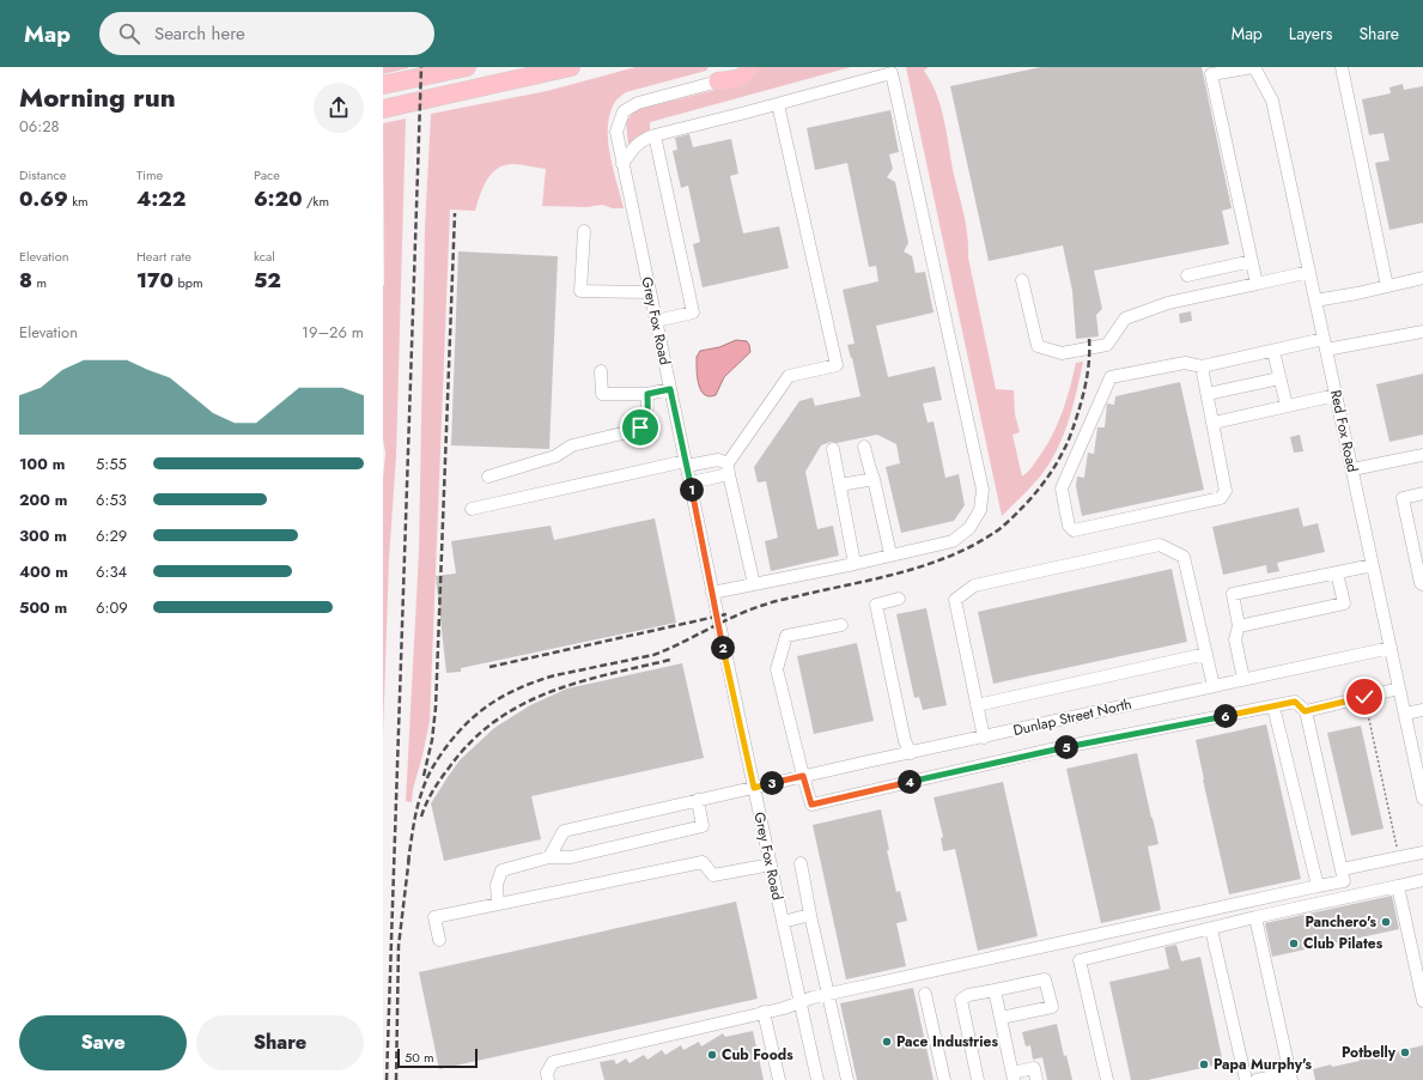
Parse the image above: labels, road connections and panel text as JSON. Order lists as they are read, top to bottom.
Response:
{
  "streets": {
    "street": ["Grey Fox Road", "Red Fox Road", "Dunlap Street North"]
  },
  "crossings": [
    ["Grey Fox Road", "Dunlap Street North"],
    ["Red Fox Road", "Dunlap Street North"]
  ],
  "places": [
    "Panchero's",
    "Club Pilates",
    "Pace Industries",
    "Potbelly",
    "Cub Foods",
    "Papa Murphy's"
  ],
  "scale_bar": "50 m",
  "page": {
    "header": "Map",
    "search": "Search here",
    "nav": ["Map", "Layers", "Share"],
    "heading": ["Morning run", "06:28"],
    "stats": [
      ["Distance", "0.69 km"],
      ["Time", "4:22"],
      ["Pace", "6:20 /km"],
      ["Elevation", "8 m"],
      ["Heart rate", "170 bpm"],
      ["kcal", "52"]
    ],
    "chart": ["Elevation", "19–26 m"],
    "list": [
      {
        "name": "100 m",
        "note": "5:55"
      },
      {
        "name": "200 m",
        "note": "6:53"
      },
      {
        "name": "300 m",
        "note": "6:29"
      },
      {
        "name": "400 m",
        "note": "6:34"
      },
      {
        "name": "500 m",
        "note": "6:09"
      }
    ],
    "pins": [
      "1",
      "2",
      "6",
      "5",
      "4",
      "3"
    ],
    "buttons": ["Save", "Share"],
    "scale": "50 m"
  }
}
